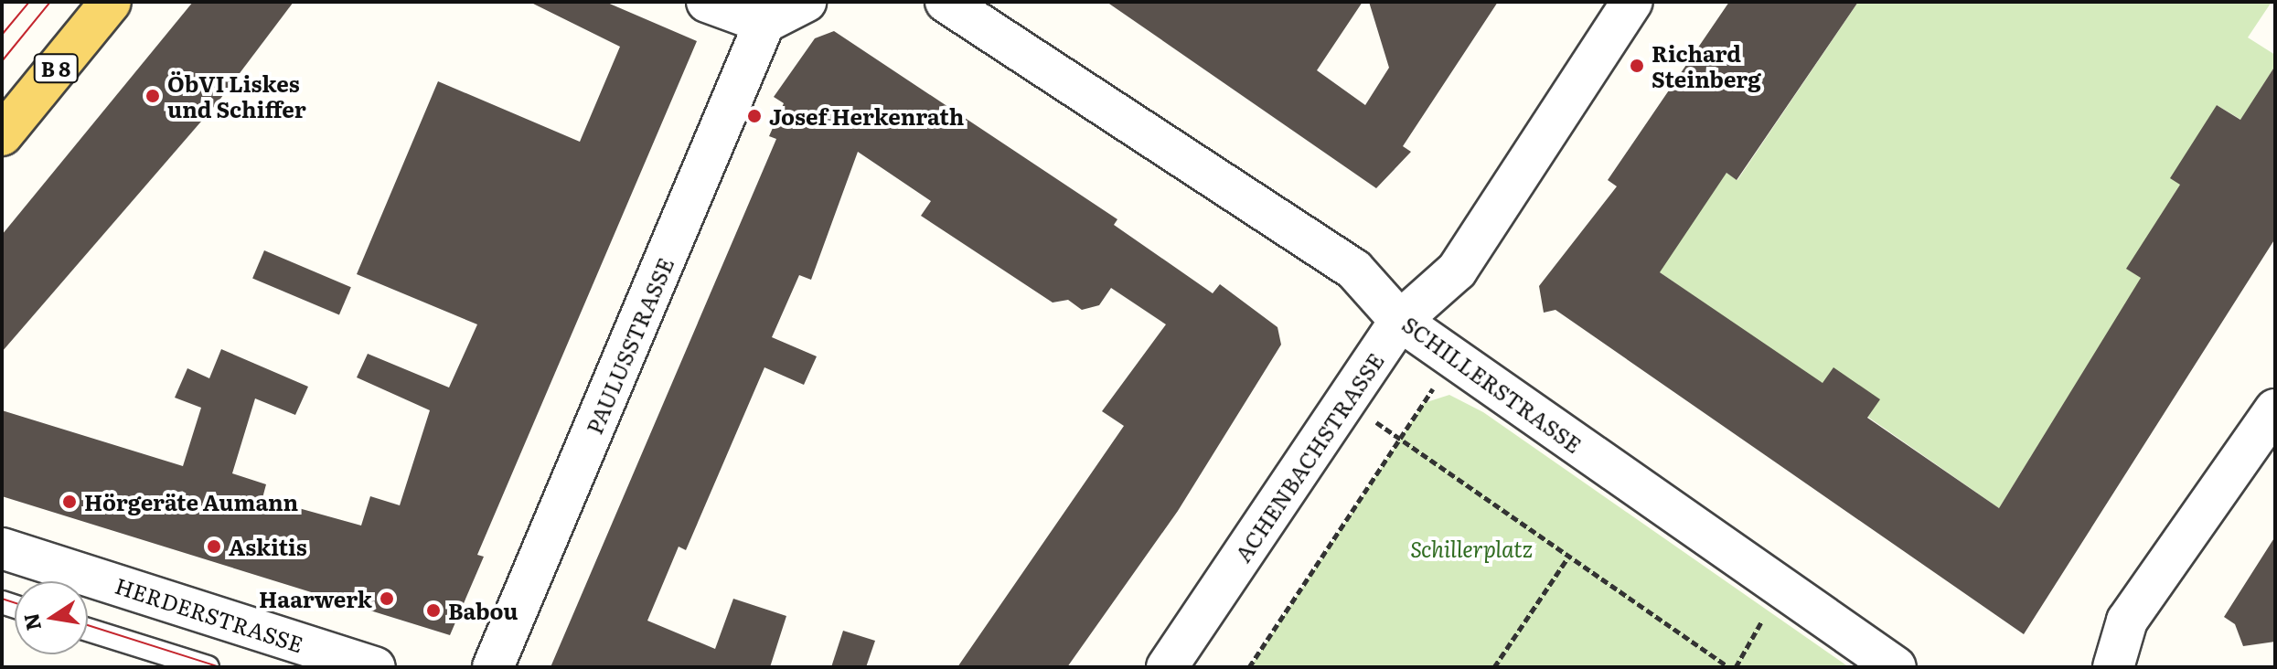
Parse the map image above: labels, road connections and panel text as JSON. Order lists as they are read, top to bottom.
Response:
{
  "streets": {
    "main road": ["B 8"],
    "street": [
      "PAULUSSTRASSE",
      "SCHILLERSTRASSE",
      "ACHENBACHSTRASSE",
      "HERDERSTRASSE"
    ]
  },
  "crossings": [
    ["SCHILLERSTRASSE", "ACHENBACHSTRASSE"]
  ],
  "parks": ["Schillerplatz"],
  "places": [
    "Richard Steinberg",
    "ÖbVI Liskes und Schiffer",
    "Josef Herkenrath",
    "Hörgeräte Aumann",
    "Askitis",
    "Haarwerk",
    "Babou"
  ],
  "north": "left"
}
